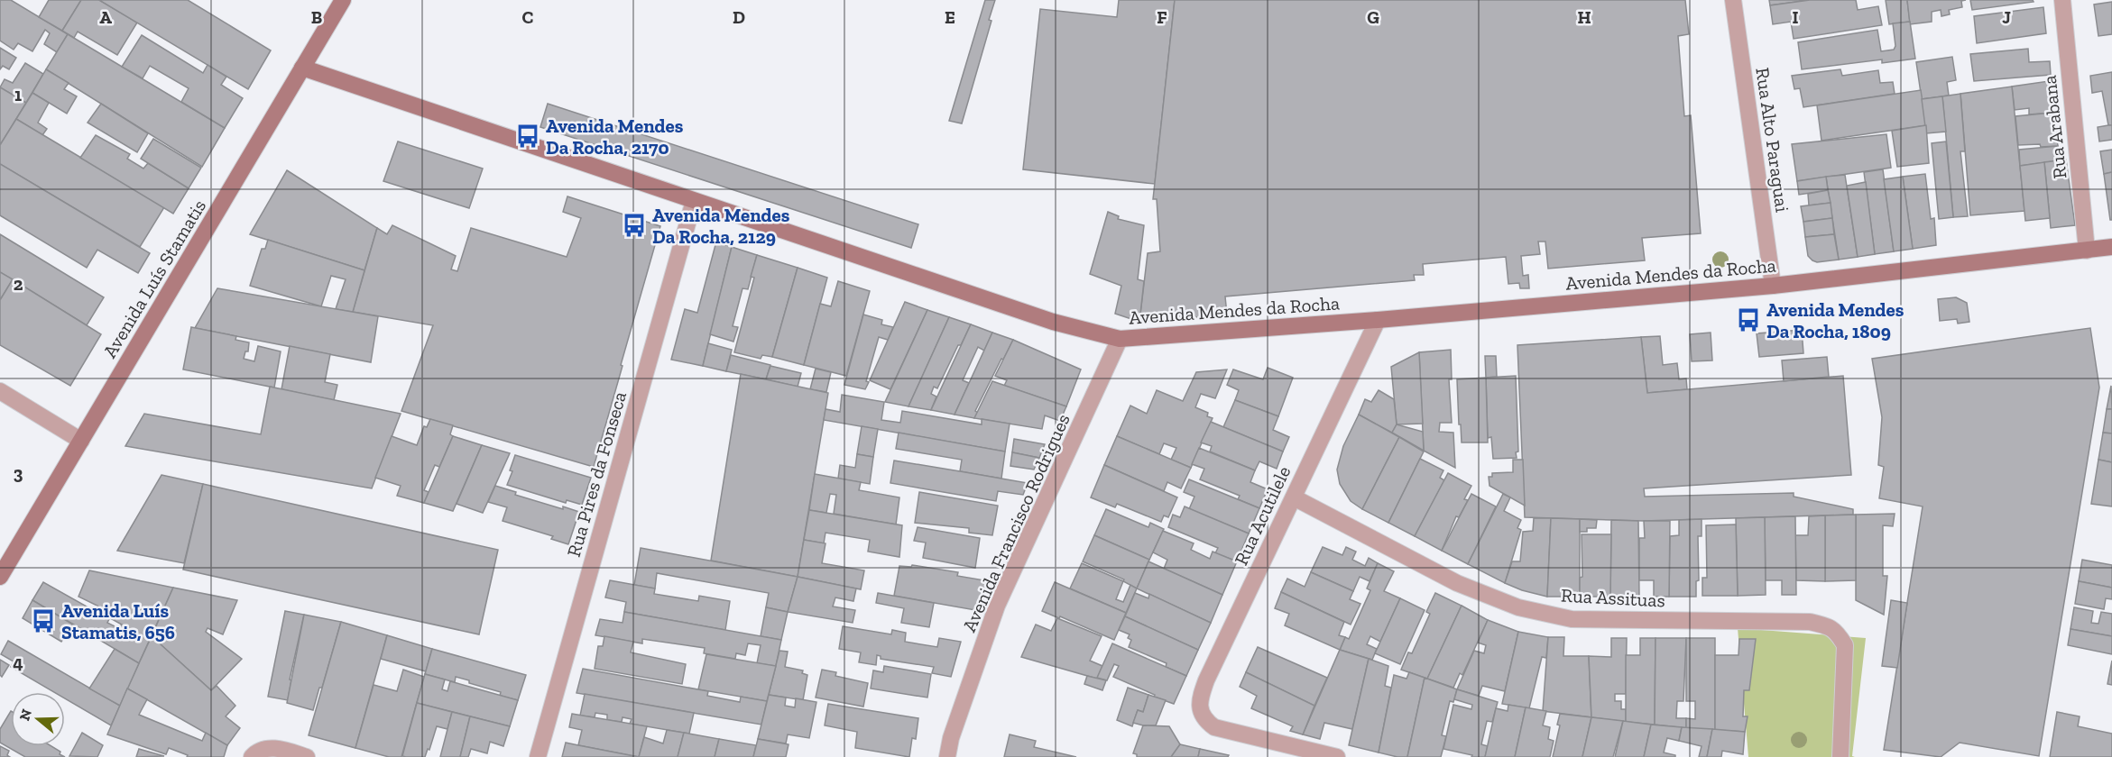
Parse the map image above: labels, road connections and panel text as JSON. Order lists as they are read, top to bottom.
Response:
{
  "streets": {
    "street": [
      "Rua Arabana",
      "Rua Alto Paraguai",
      "Avenida Mendes da Rocha",
      "Avenida Luís Stamatis",
      "Rua Pires da Fonseca",
      "Rua Acutilele",
      "Avenida Francisco Rodrigues",
      "Rua Assituas"
    ]
  },
  "crossings": [
    ["Rua Arabana", "Avenida Mendes da Rocha"],
    ["Rua Alto Paraguai", "Avenida Mendes da Rocha"],
    ["Avenida Mendes da Rocha", "Avenida Luís Stamatis"],
    ["Avenida Mendes da Rocha", "Rua Pires da Fonseca"],
    ["Avenida Mendes da Rocha", "Rua Acutilele"],
    ["Avenida Mendes da Rocha", "Avenida Francisco Rodrigues"],
    ["Rua Acutilele", "Rua Assituas"]
  ],
  "places": {
    "bus stop": [
      "Avenida Mendes Da Rocha, 2170",
      "Avenida Mendes Da Rocha, 2129",
      "Avenida Mendes Da Rocha, 1809",
      "Avenida Luís Stamatis, 656"
    ]
  },
  "north": "left",
  "grid": {
    "columns": [
      "A",
      "B",
      "C",
      "D",
      "E",
      "F",
      "G",
      "H",
      "I",
      "J"
    ],
    "rows": [
      "1",
      "2",
      "3",
      "4"
    ]
  }
}
